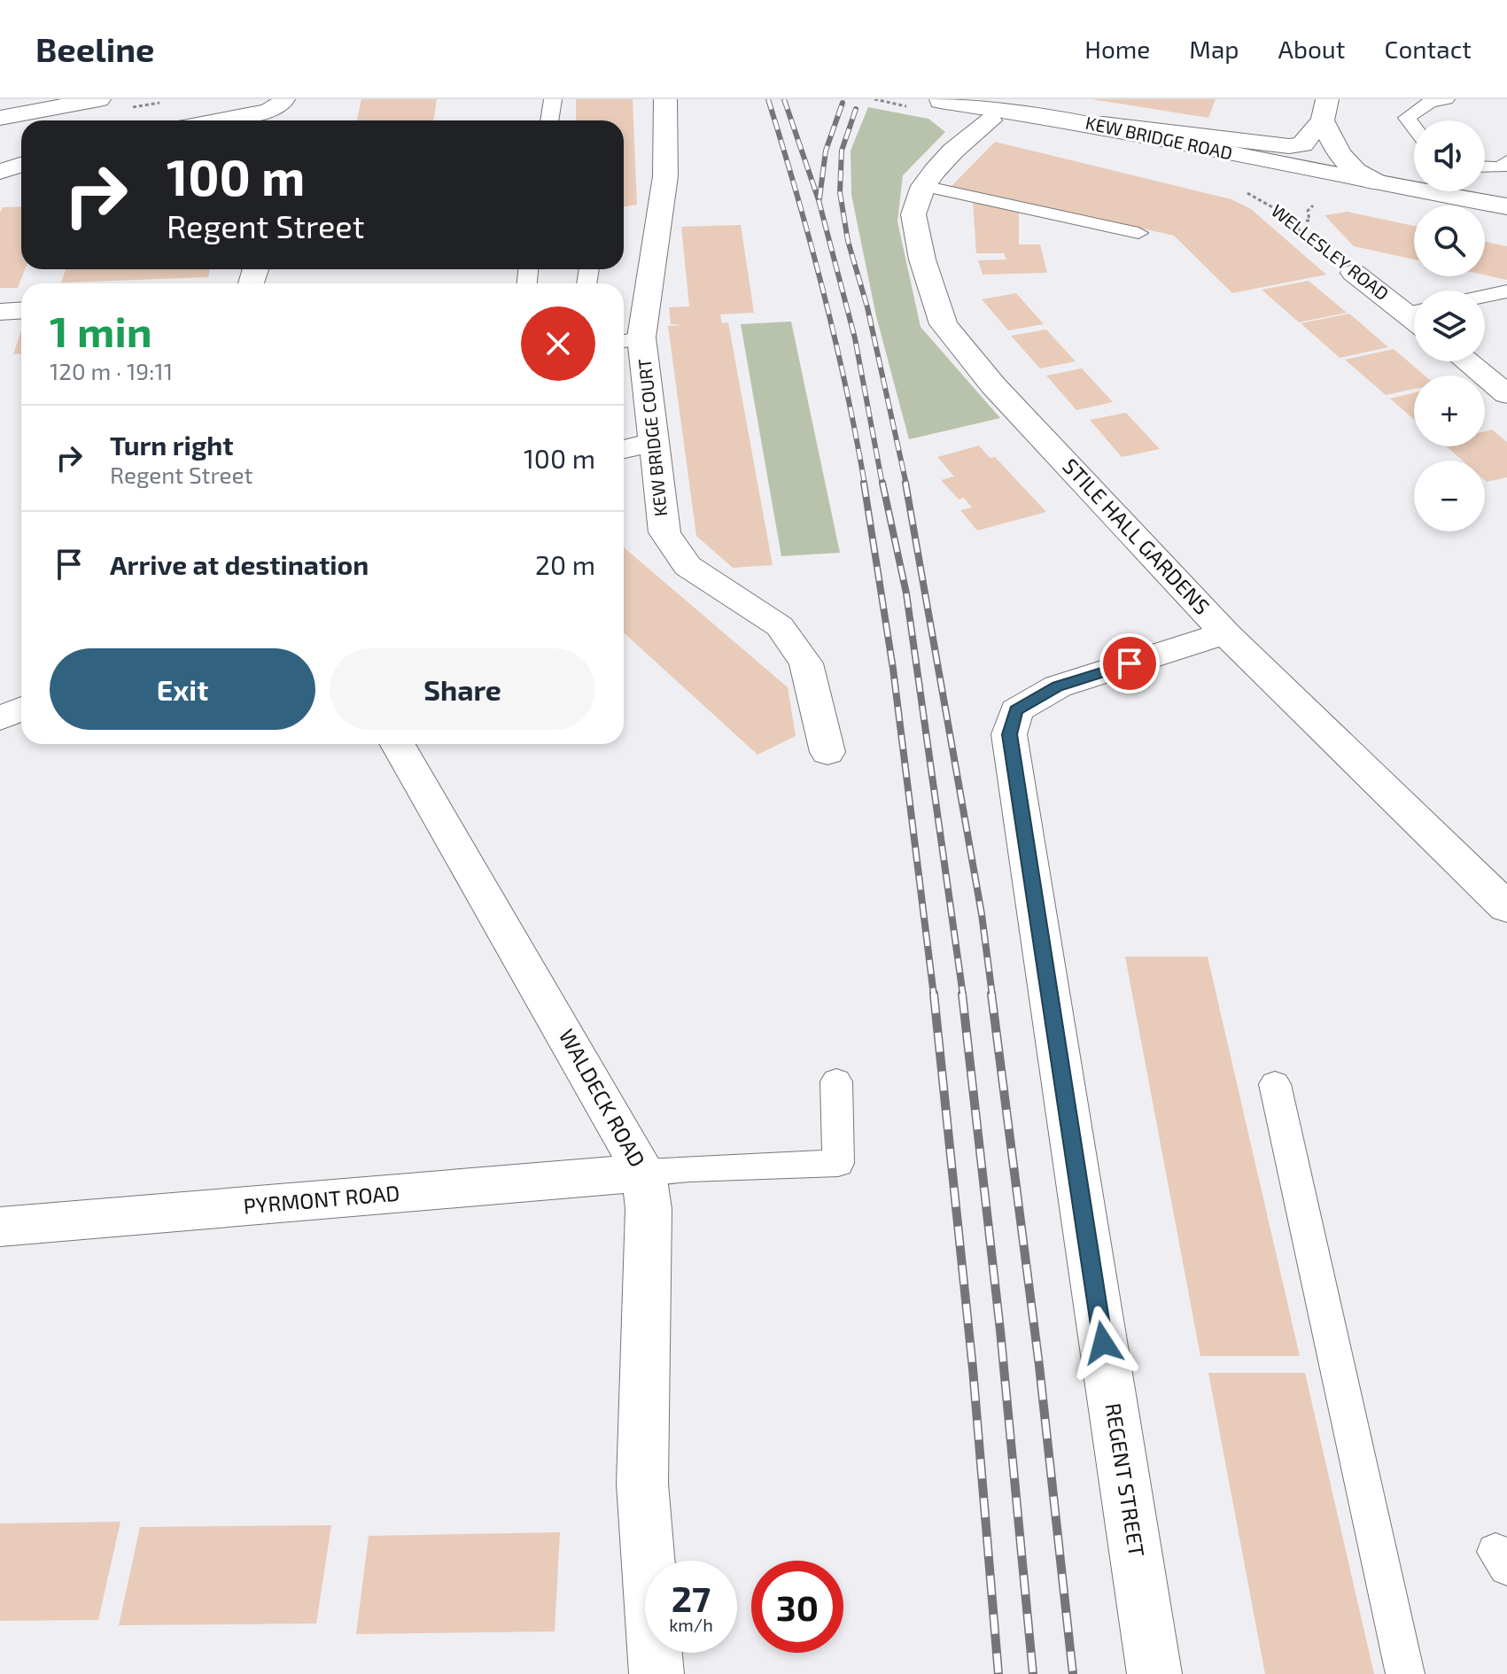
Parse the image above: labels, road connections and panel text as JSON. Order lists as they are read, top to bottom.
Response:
{
  "streets": {
    "main road": [
      "KEW BRIDGE ROAD",
      "WELLESLEY ROAD",
      "KEW BRIDGE COURT",
      "STILE HALL GARDENS",
      "WALDECK ROAD",
      "PYRMONT ROAD",
      "REGENT STREET"
    ]
  },
  "crossings": [
    ["KEW BRIDGE ROAD", "STILE HALL GARDENS"],
    ["STILE HALL GARDENS", "REGENT STREET"],
    ["WALDECK ROAD", "PYRMONT ROAD"]
  ],
  "page": {
    "header": "Beeline",
    "nav": [
      "Home",
      "Map",
      "About",
      "Contact"
    ],
    "map_buttons": ["+", "−"],
    "turn": ["100 m", "Regent Street"],
    "heading": ["1 min", "120 m · 19:11"],
    "list": [
      {
        "name": "Turn right",
        "note": "Regent Street",
        "value": "100 m"
      },
      {
        "name": "Arrive at destination",
        "value": "20 m"
      }
    ],
    "buttons": ["Exit", "Share"],
    "speed": "27 km/h",
    "limit": "30"
  }
}
